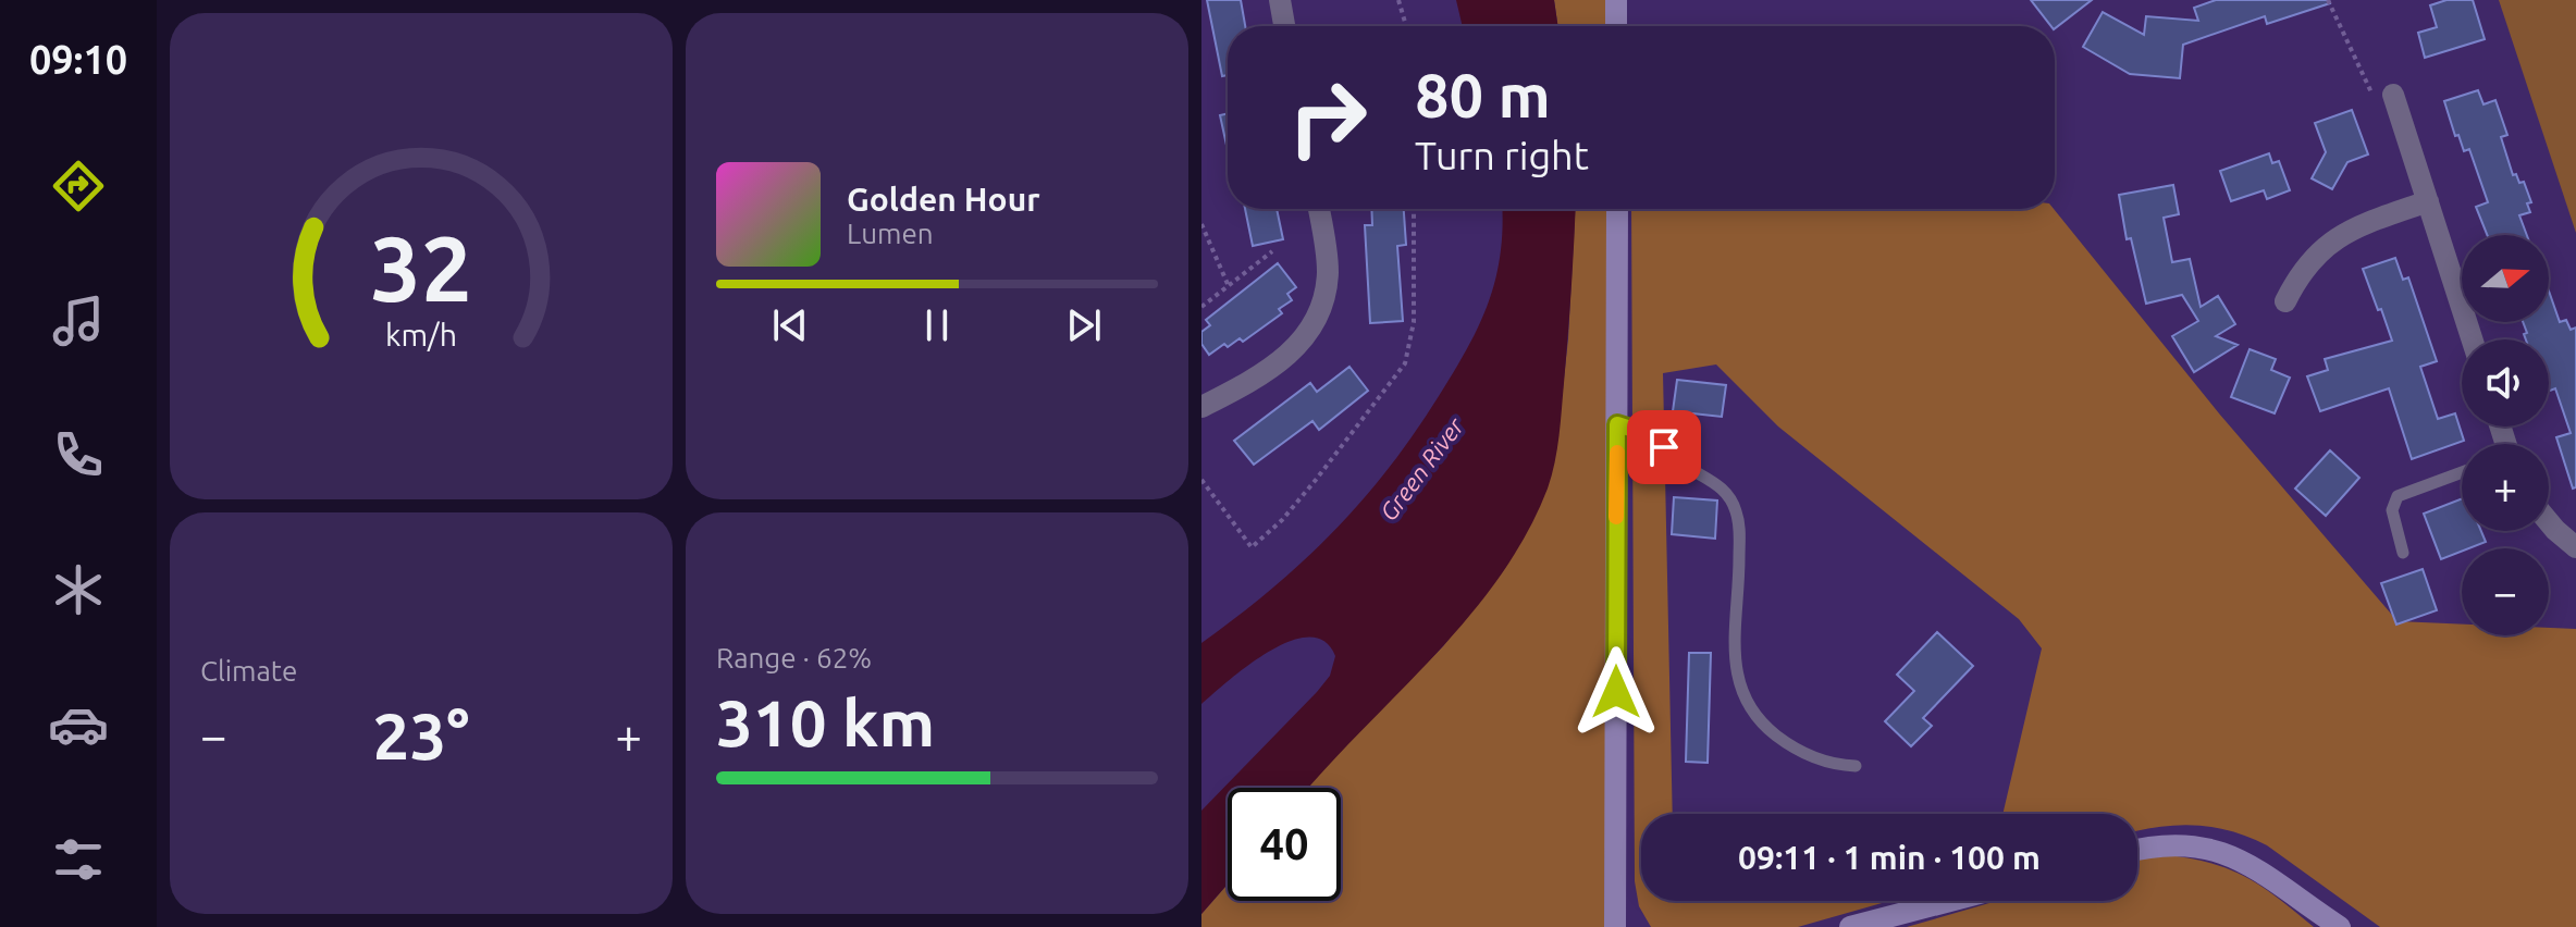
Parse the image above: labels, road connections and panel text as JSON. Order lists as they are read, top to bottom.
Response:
{
  "water": ["Green River"],
  "north": "right",
  "page": {
    "tabs": "09:10",
    "turn": ["80 m", "Turn right"],
    "song": ["Golden Hour", "Lumen"],
    "map_buttons": ["+", "−"],
    "tile": [
      "Climate",
      ["Range · 62%", "310 km"]
    ],
    "heat": ["−", "23°", "+"],
    "limit": "40",
    "trip": "09:11 · 1 min · 100 m",
    "gauge": ["32", "km/h"]
  }
}
